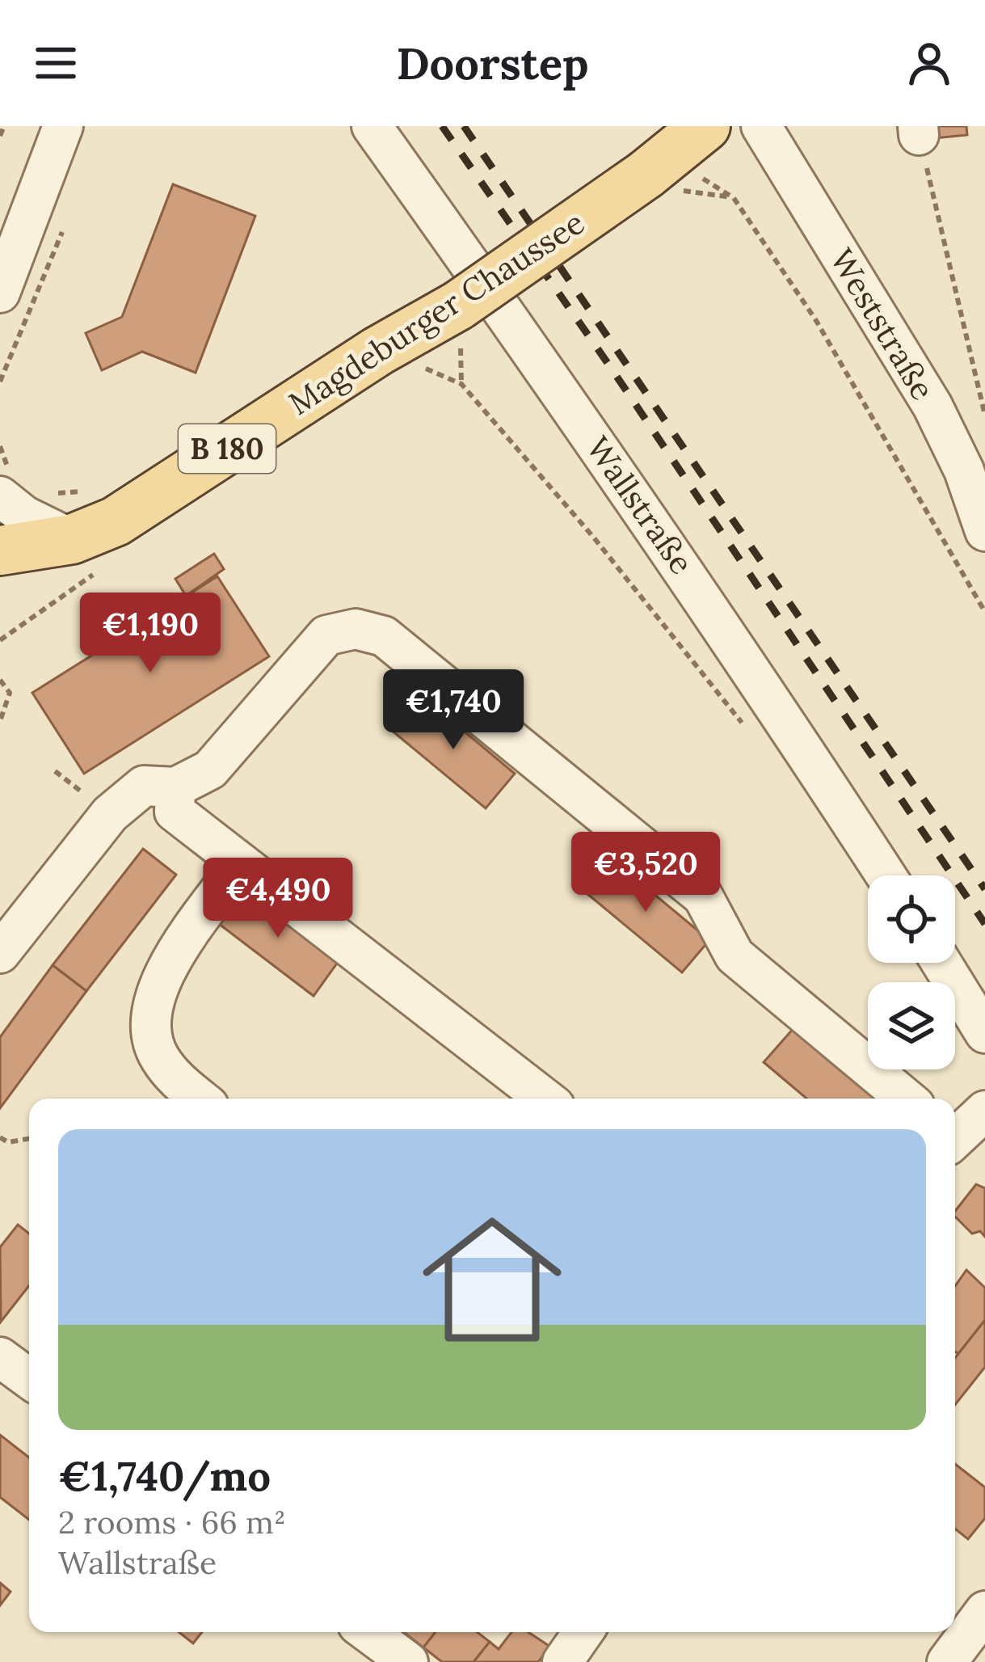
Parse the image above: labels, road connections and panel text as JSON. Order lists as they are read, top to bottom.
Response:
{
  "streets": {
    "main road": ["Magdeburger Chaussee", "B 180"],
    "street": ["Weststraße", "Wallstraße"]
  },
  "page": {
    "header": "Doorstep",
    "price": [
      "€1,190",
      "€1,740",
      "€3,520",
      "€4,490"
    ],
    "list": [
      {
        "name": "€1,740/mo",
        "note": "2 rooms · 66 m² · Wallstraße"
      }
    ]
  }
}
